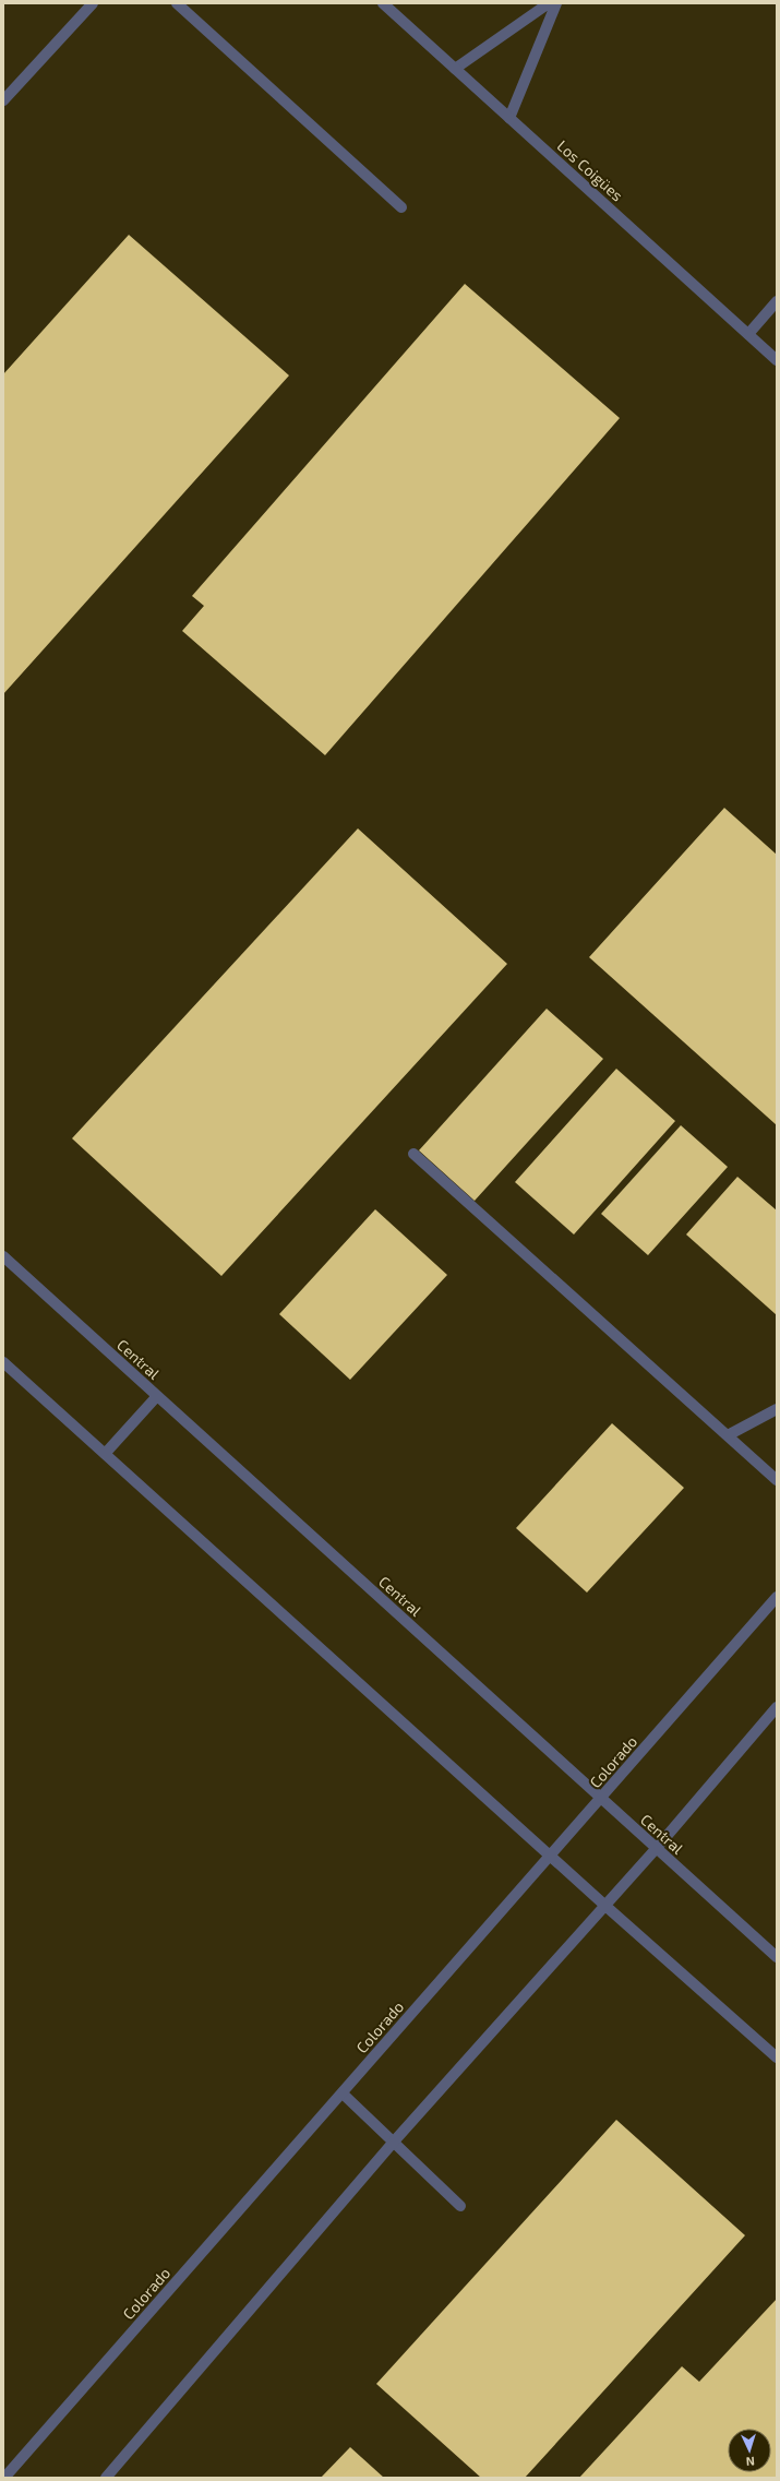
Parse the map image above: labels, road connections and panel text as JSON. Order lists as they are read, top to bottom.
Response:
{
  "streets": {
    "street": ["Los Coigües", "Central", "Colorado"]
  },
  "crossings": [
    ["Central", "Colorado"]
  ],
  "north": "bottom"
}
